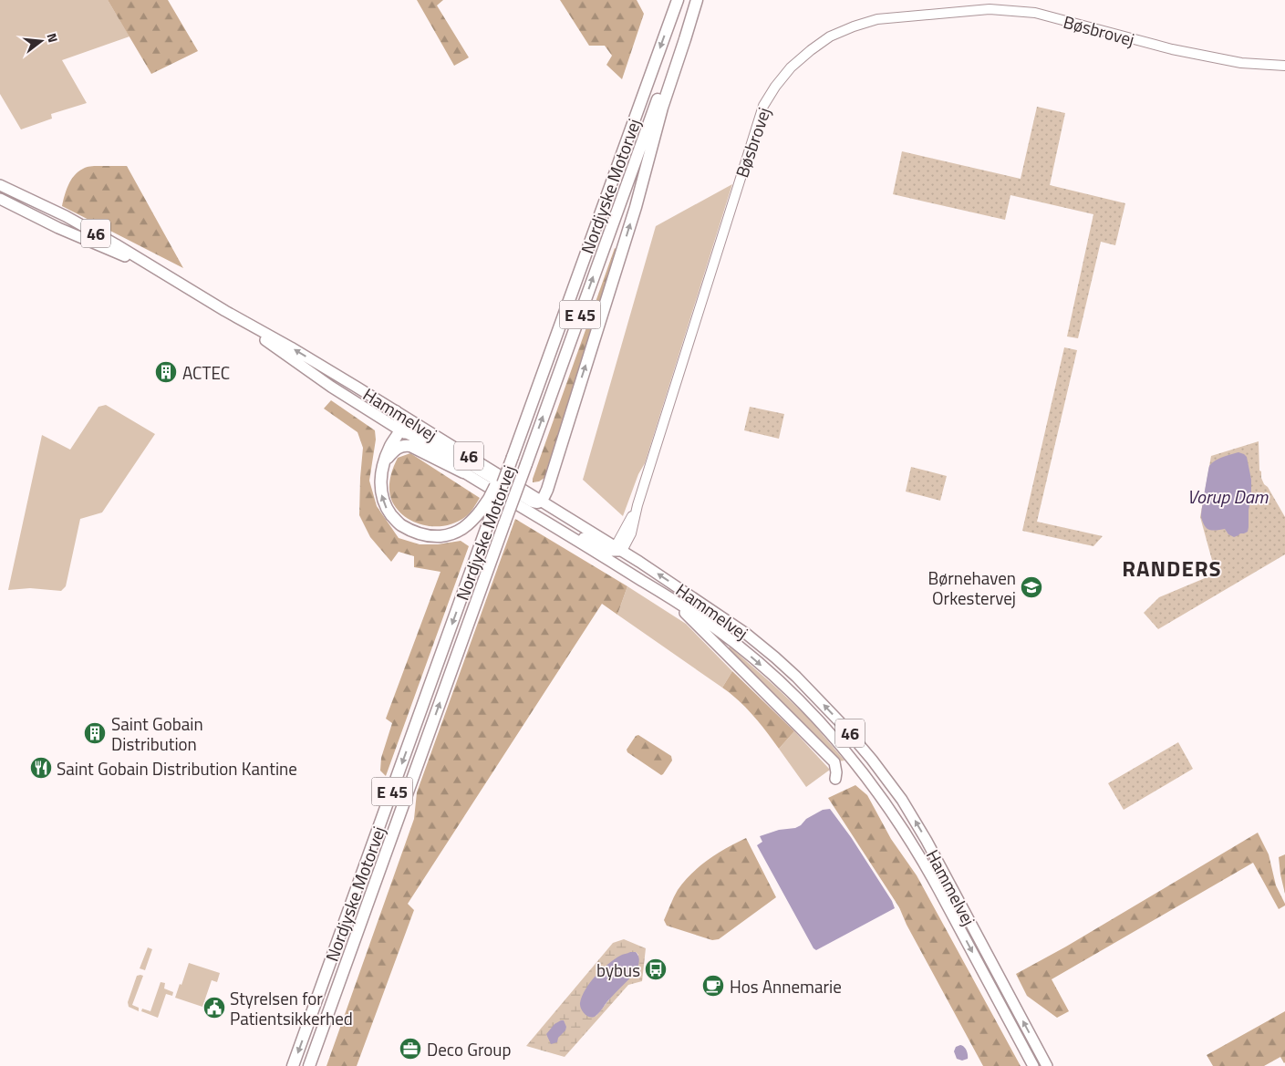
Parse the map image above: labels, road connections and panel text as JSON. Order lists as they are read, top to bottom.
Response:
{
  "streets": {
    "highway": ["Nordjyske Motorvej", "E 45"],
    "main road": ["46", "Hammelvej"],
    "street": ["Bøsbrovej"]
  },
  "crossings": [
    ["Bøsbrovej", "Hammelvej"]
  ],
  "districts": ["RANDERS"],
  "water": ["Vorup Dam"],
  "places": {
    "building": ["ACTEC", "Saint Gobain Distribution"],
    "school or university": ["Børnehaven Orkestervej"],
    "restaurant": ["Saint Gobain Distribution Kantine"],
    "bus stop": ["bybus"],
    "cafe": ["Hos Annemarie"],
    "public building": ["Styrelsen for Patientsikkerhed"],
    "office": ["Deco Group"]
  },
  "north": "right"
}
